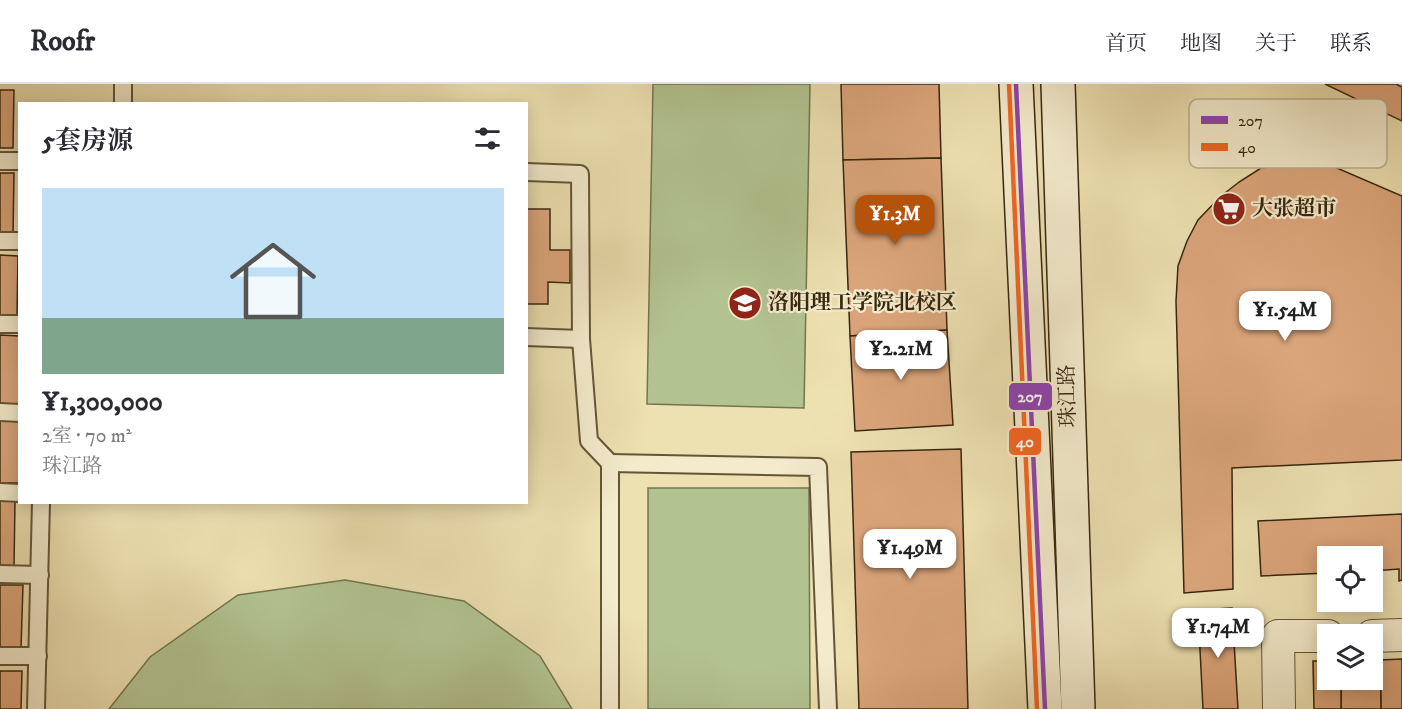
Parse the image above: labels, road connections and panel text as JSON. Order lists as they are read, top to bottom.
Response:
{
  "streets": {
    "main road": ["珠江路"]
  },
  "places": {
    "supermarket": ["大张超市"],
    "school or university": ["洛阳理工学院北校区"]
  },
  "lines": ["transit line 207", "transit line 40"],
  "legend": ["207", "40"],
  "page": {
    "header": "Roofr",
    "nav": [
      "首页",
      "地图",
      "关于",
      "联系"
    ],
    "heading": "5套房源",
    "list": [
      {
        "name": "¥1,300,000",
        "note": "2室 · 70 m² · 珠江路"
      }
    ],
    "price": [
      "¥1.3M",
      "¥1.54M",
      "¥2.21M",
      "¥1.49M",
      "¥1.74M"
    ]
  }
}
